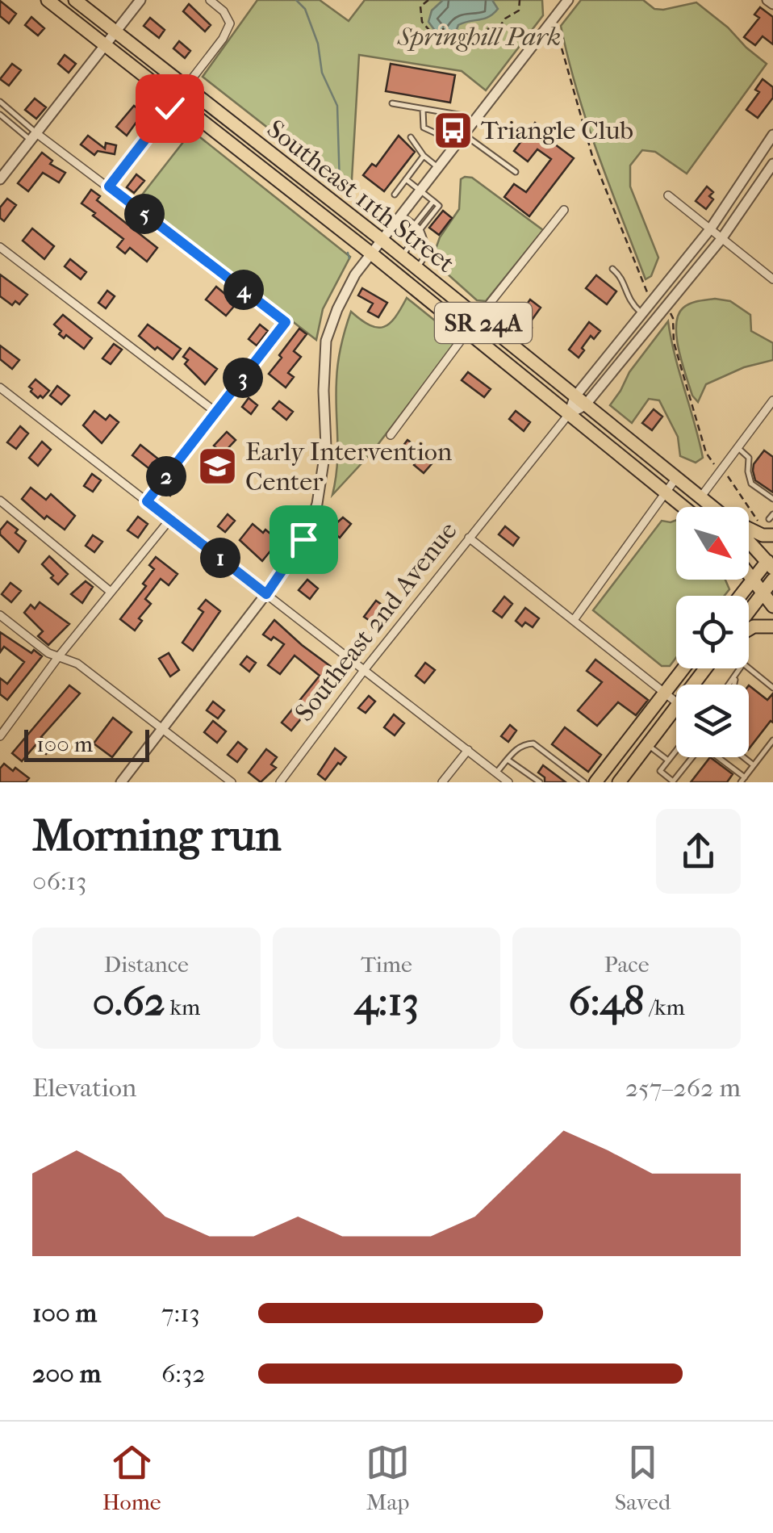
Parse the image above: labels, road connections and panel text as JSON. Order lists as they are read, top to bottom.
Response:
{
  "streets": {
    "highway": ["Southeast 11th Street", "SR 24A"],
    "street": ["Southeast 2nd Avenue"]
  },
  "crossings": [
    ["Southeast 11th Street", "Southeast 2nd Avenue"]
  ],
  "parks": ["Springhill Park"],
  "places": {
    "bus stop": ["Triangle Club"],
    "school or university": ["Early Intervention Center"]
  },
  "scale_bar": "100 m",
  "north": "bottom right",
  "page": {
    "pins": [
      "5",
      "4",
      "3",
      "2",
      "1"
    ],
    "scale": "100 m",
    "heading": ["Morning run", "06:13"],
    "stats": [
      ["Distance", "0.62 km"],
      ["Time", "4:13"],
      ["Pace", "6:48 /km"]
    ],
    "chart": ["Elevation", "257–262 m"],
    "list": [
      {
        "name": "100 m",
        "note": "7:13"
      },
      {
        "name": "200 m",
        "note": "6:32"
      }
    ],
    "tabs": ["Home", "Map", "Saved"]
  }
}
